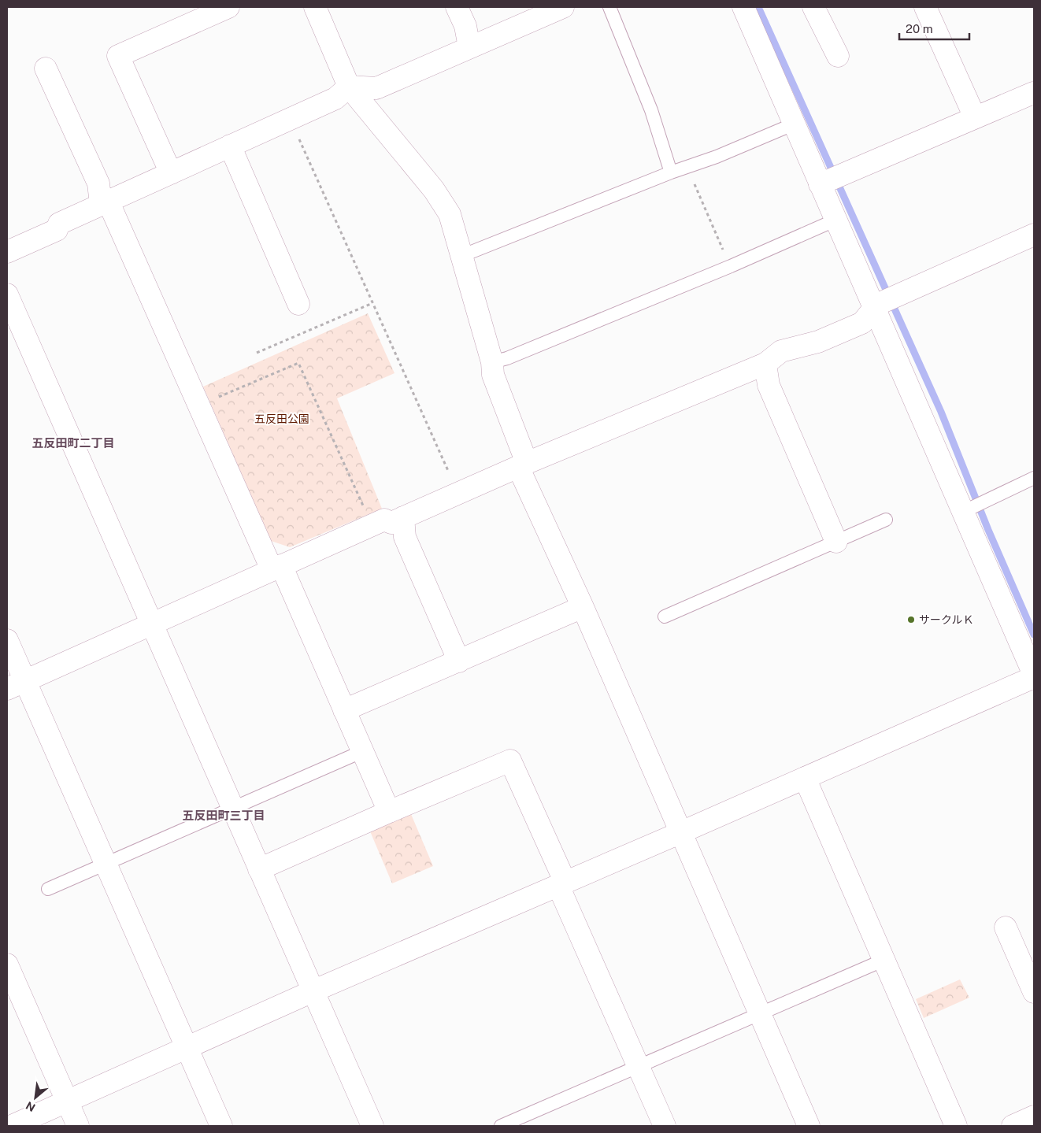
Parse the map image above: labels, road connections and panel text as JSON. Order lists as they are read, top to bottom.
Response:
{
  "districts": ["五反田町二丁目", "五反田町三丁目"],
  "parks": ["五反田公園"],
  "places": ["サークルＫ"],
  "scale_bar": "20 m",
  "north": "bottom left"
}
